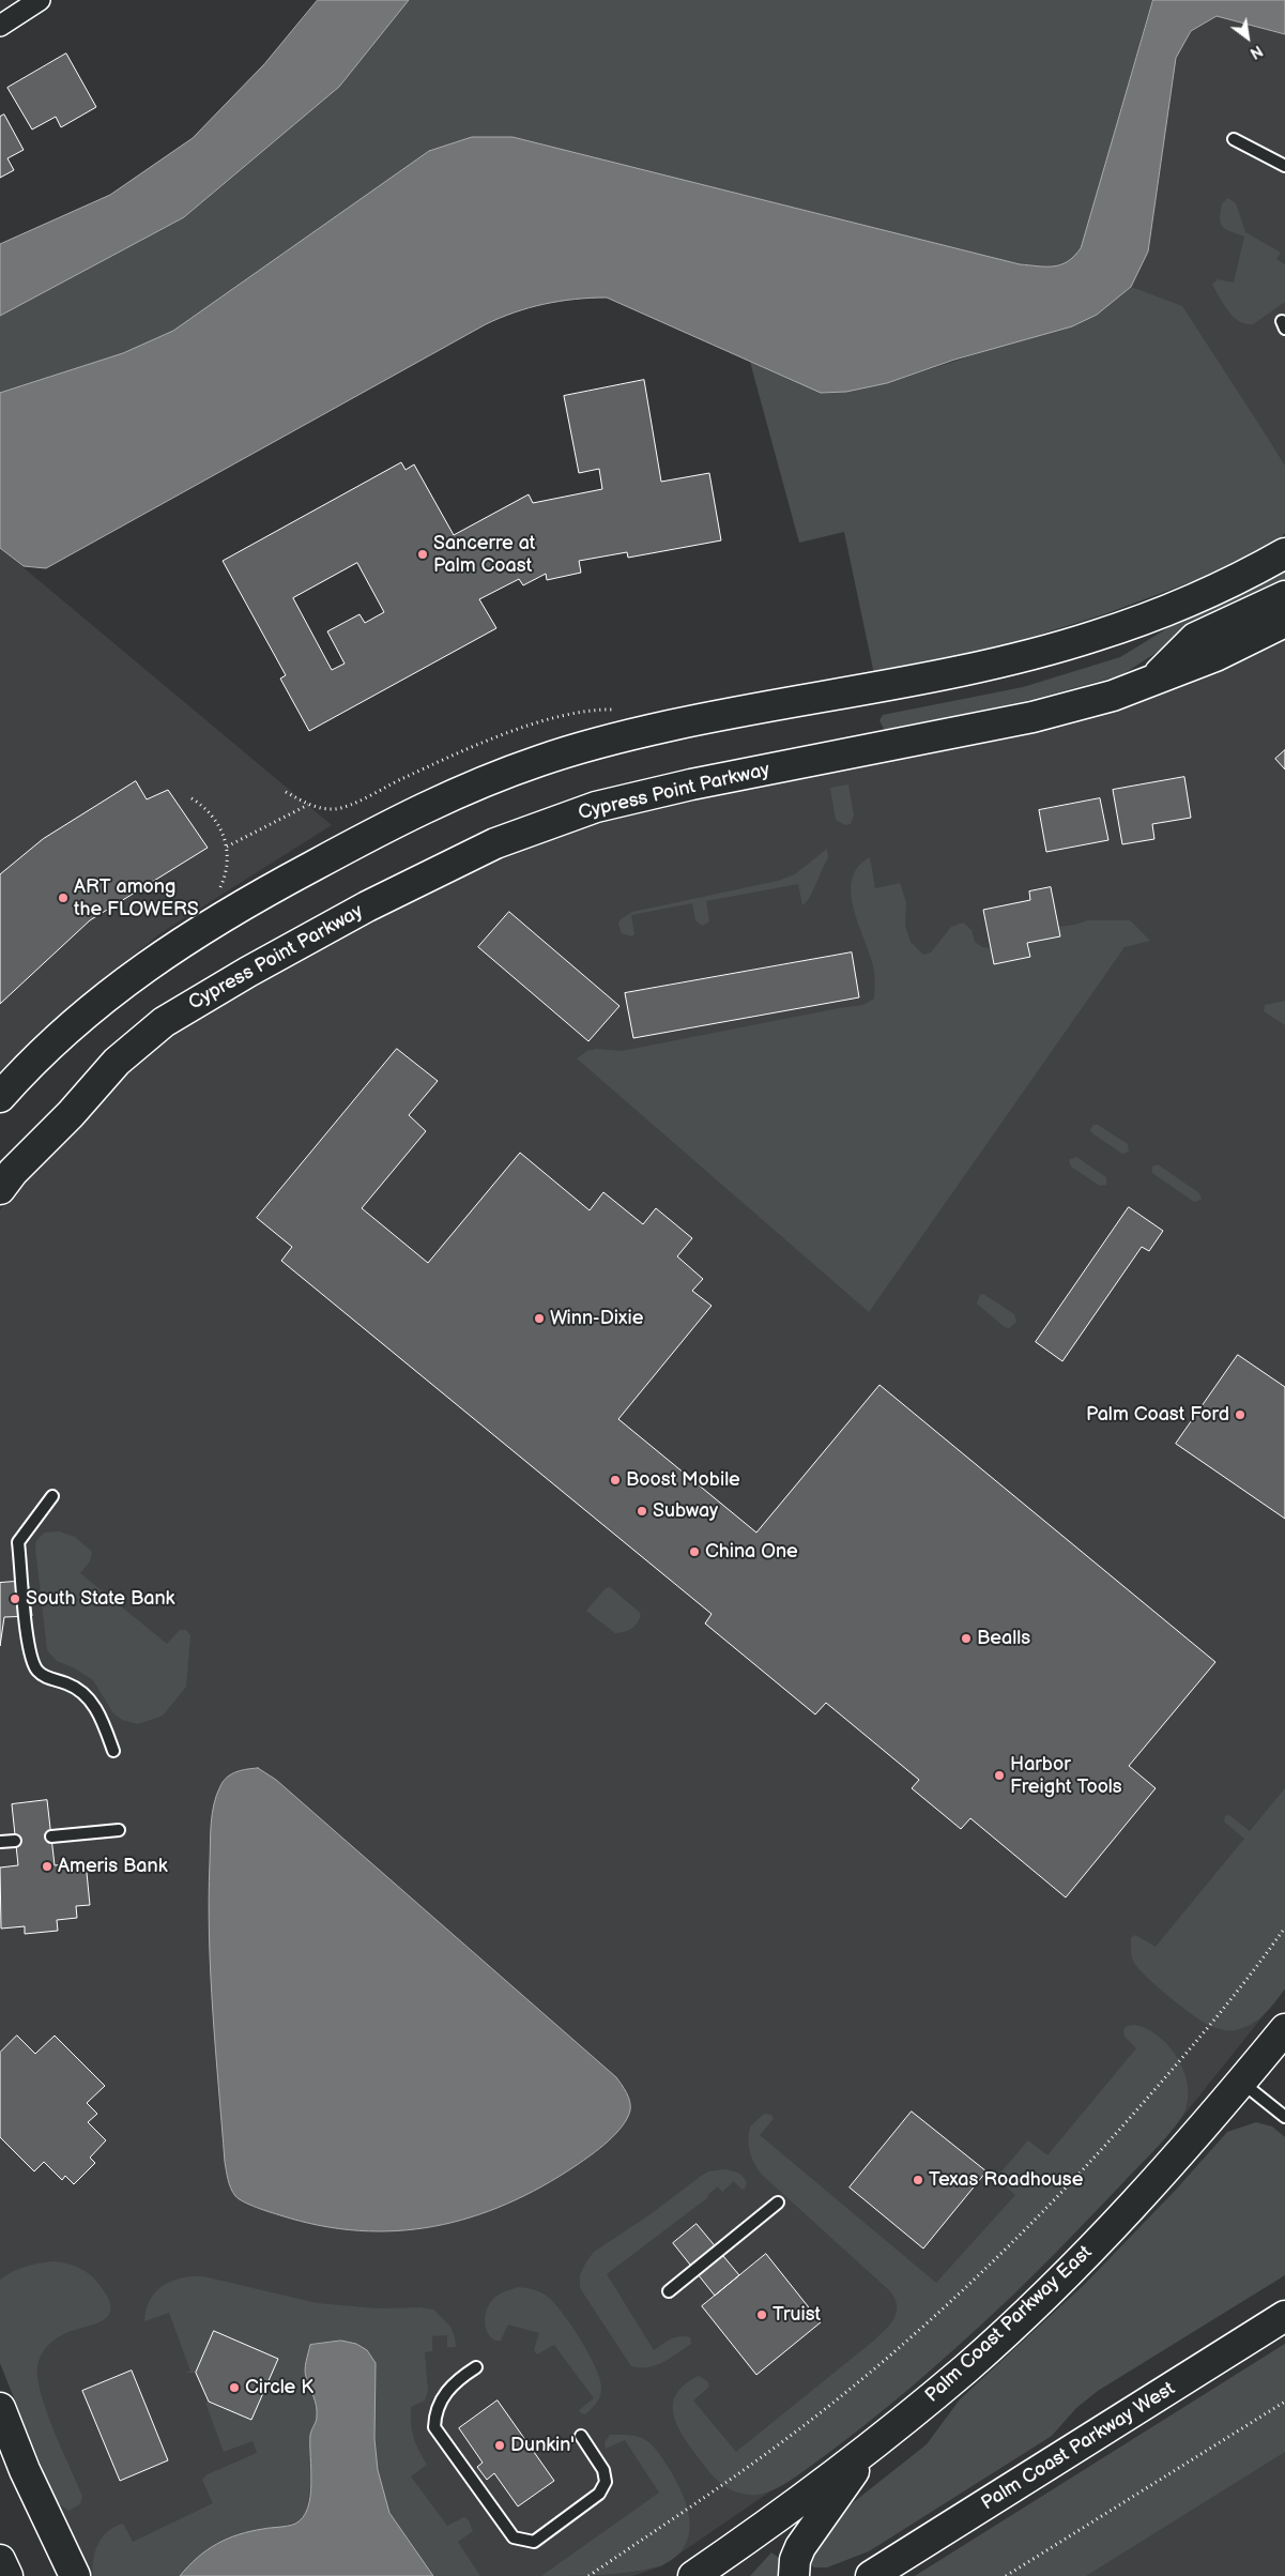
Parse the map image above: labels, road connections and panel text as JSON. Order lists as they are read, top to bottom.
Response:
{
  "streets": {
    "street": ["Cypress Point Parkway", "Palm Coast Parkway East", "Palm Coast Parkway West"]
  },
  "places": [
    "Sancerre at Palm Coast",
    "ART among the FLOWERS",
    "Winn-Dixie",
    "Palm Coast Ford",
    "Boost Mobile",
    "Subway",
    "China One",
    "South State Bank",
    "Bealls",
    "Harbor Freight Tools",
    "Ameris Bank",
    "Texas Roadhouse",
    "Truist",
    "Circle K",
    "Dunkin'"
  ],
  "north": "bottom right"
}
